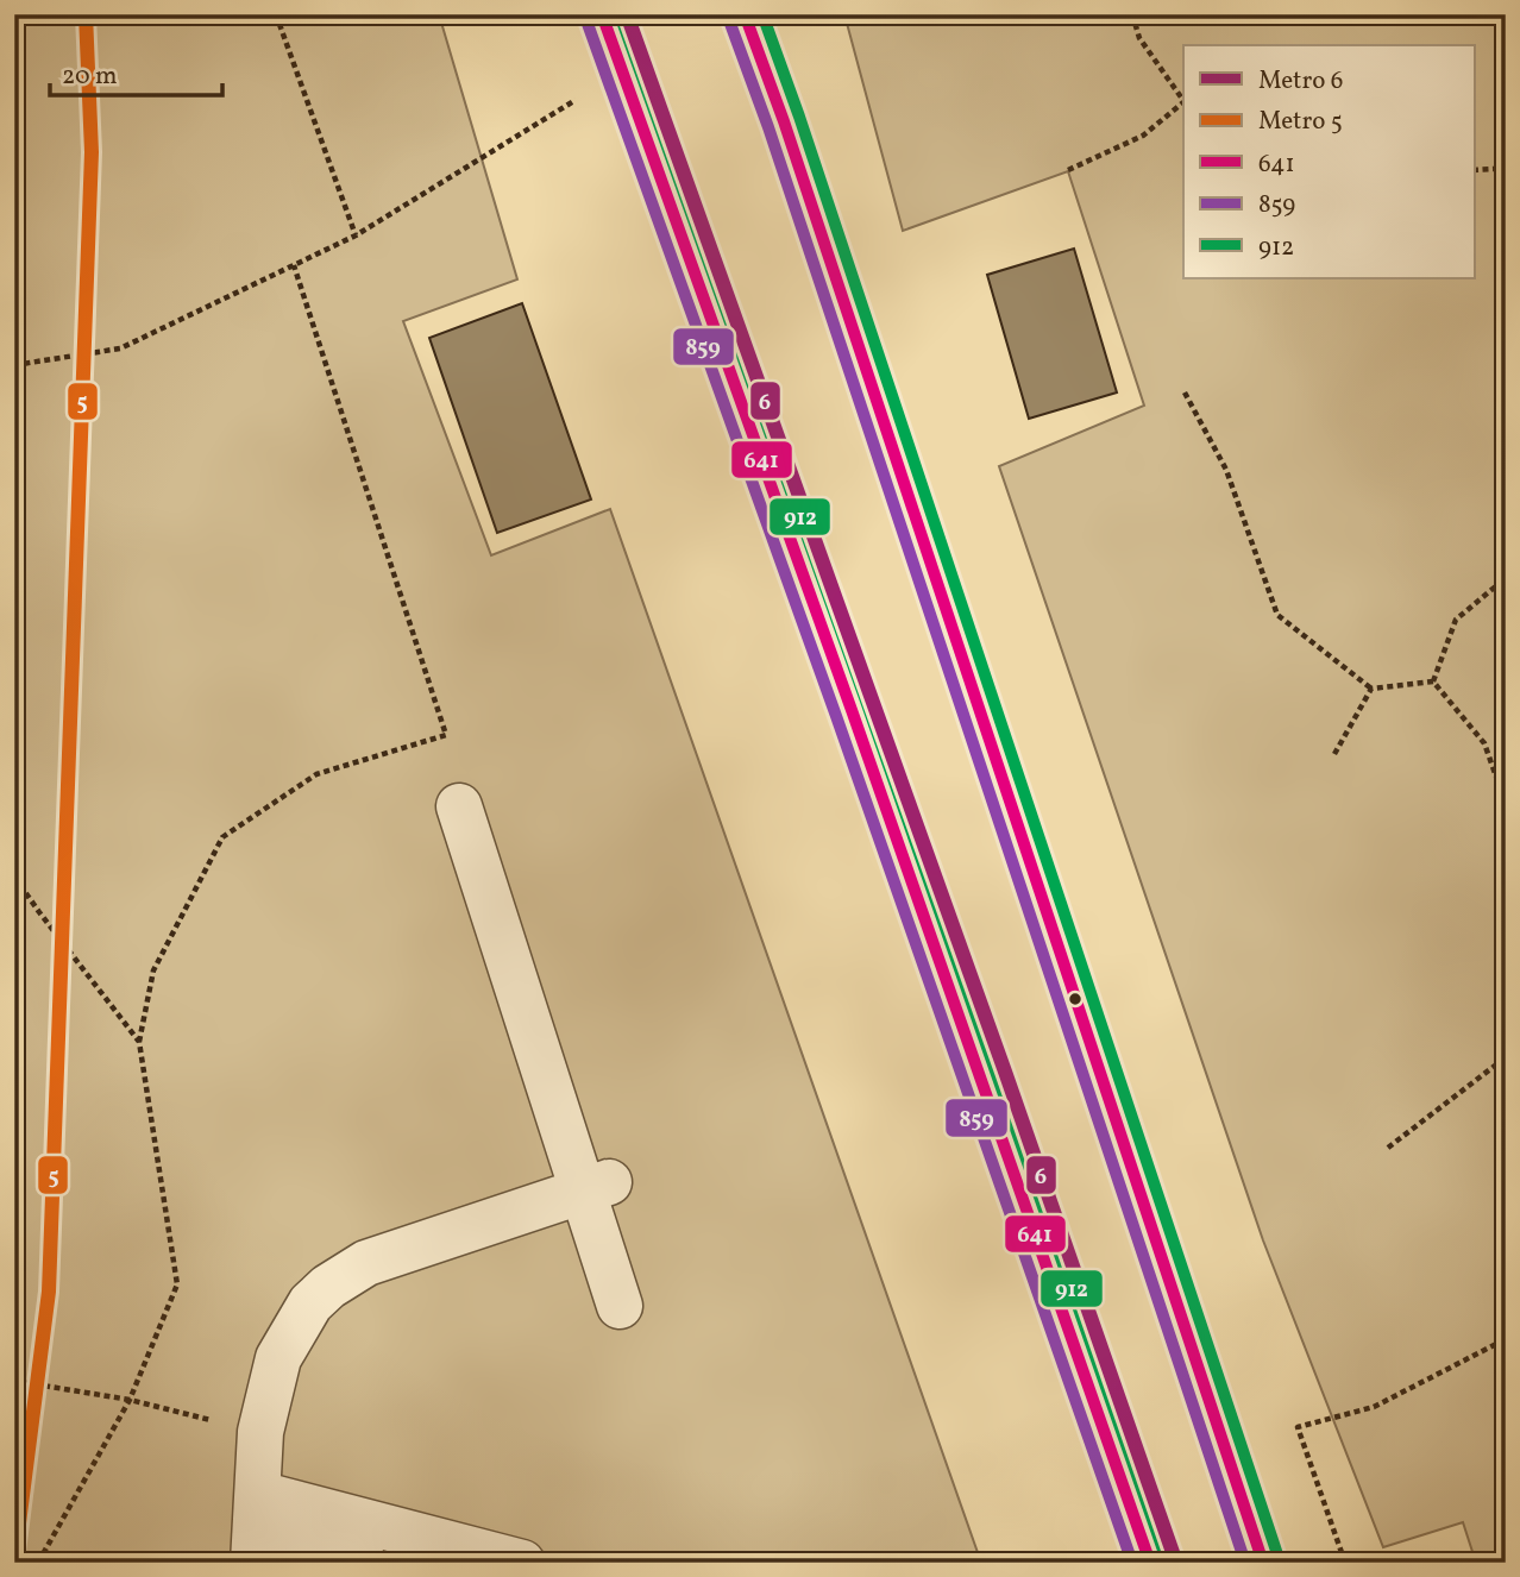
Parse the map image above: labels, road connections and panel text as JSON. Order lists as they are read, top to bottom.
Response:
{
  "lines": [
    "metro line 6",
    "metro line 5",
    "transit line 641",
    "transit line 912",
    "transit line 859"
  ],
  "legend": [
    "Metro 6",
    "Metro 5",
    "641",
    "859",
    "912"
  ],
  "scale_bar": "20 m"
}
